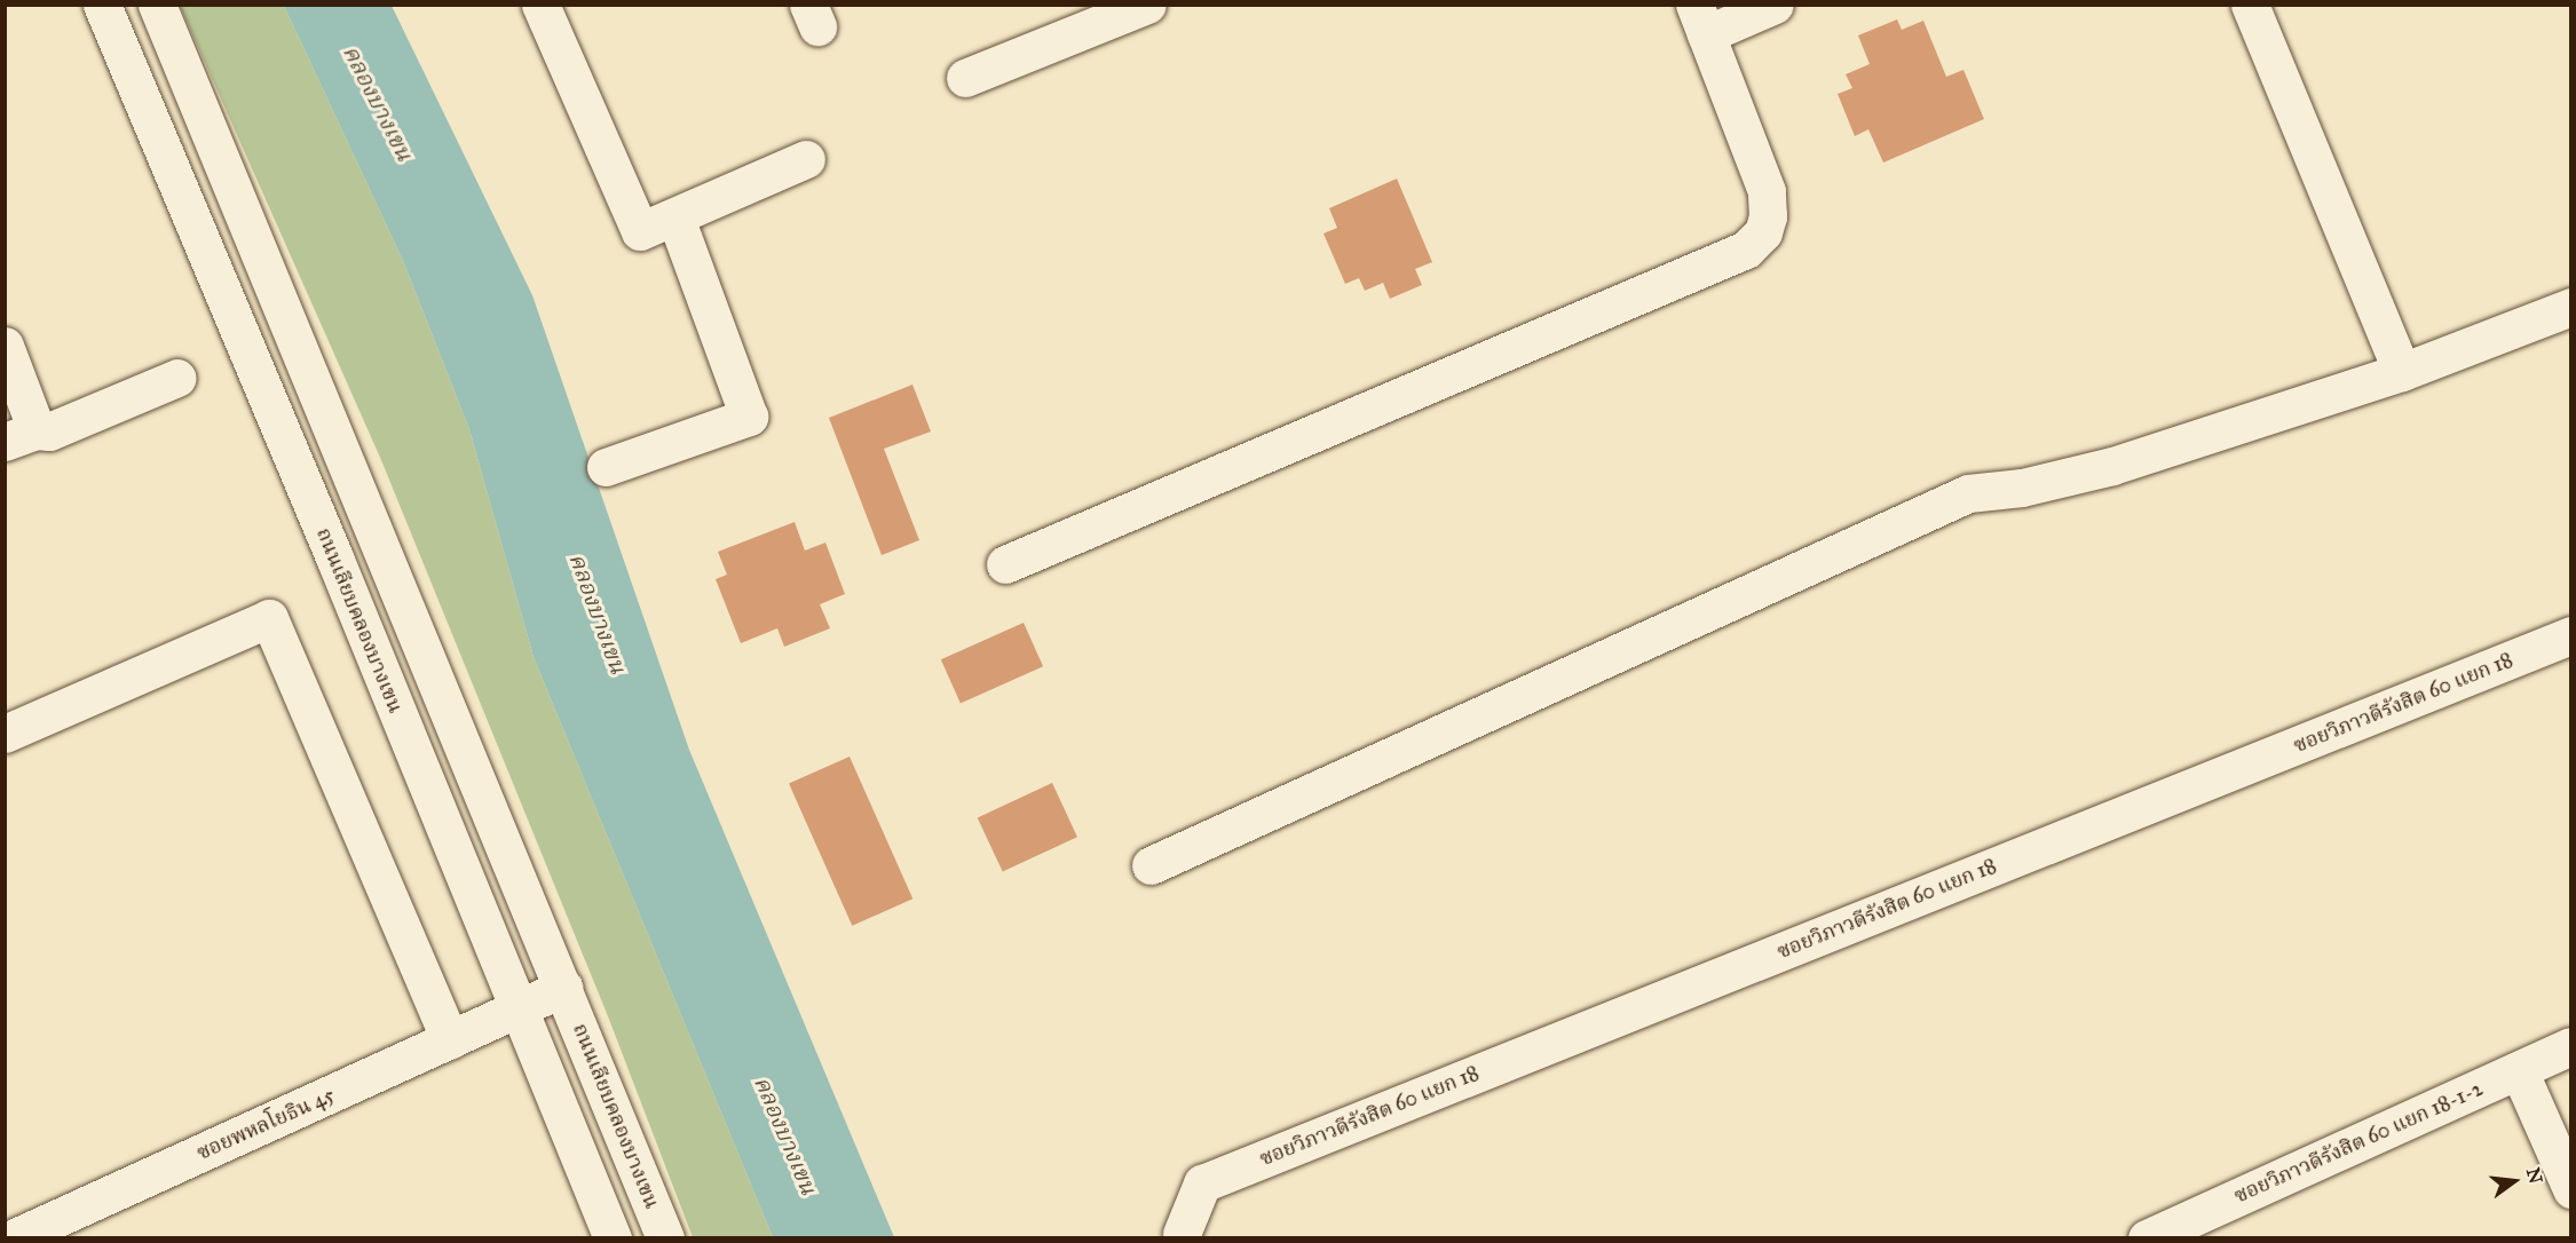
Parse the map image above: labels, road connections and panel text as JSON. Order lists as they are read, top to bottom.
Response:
{
  "streets": {
    "street": [
      "ถนนเลียบคลองบางเขน",
      "ซอยวิภาวดีรังสิต 60 แยก 18",
      "ซอยพหลโยธิน 45",
      "ซอยวิภาวดีรังสิต 60 แยก 18-1-2"
    ]
  },
  "crossings": [
    ["ถนนเลียบคลองบางเขน", "ซอยพหลโยธิน 45"]
  ],
  "water": ["คลองบางเขน"],
  "north": "right"
}
